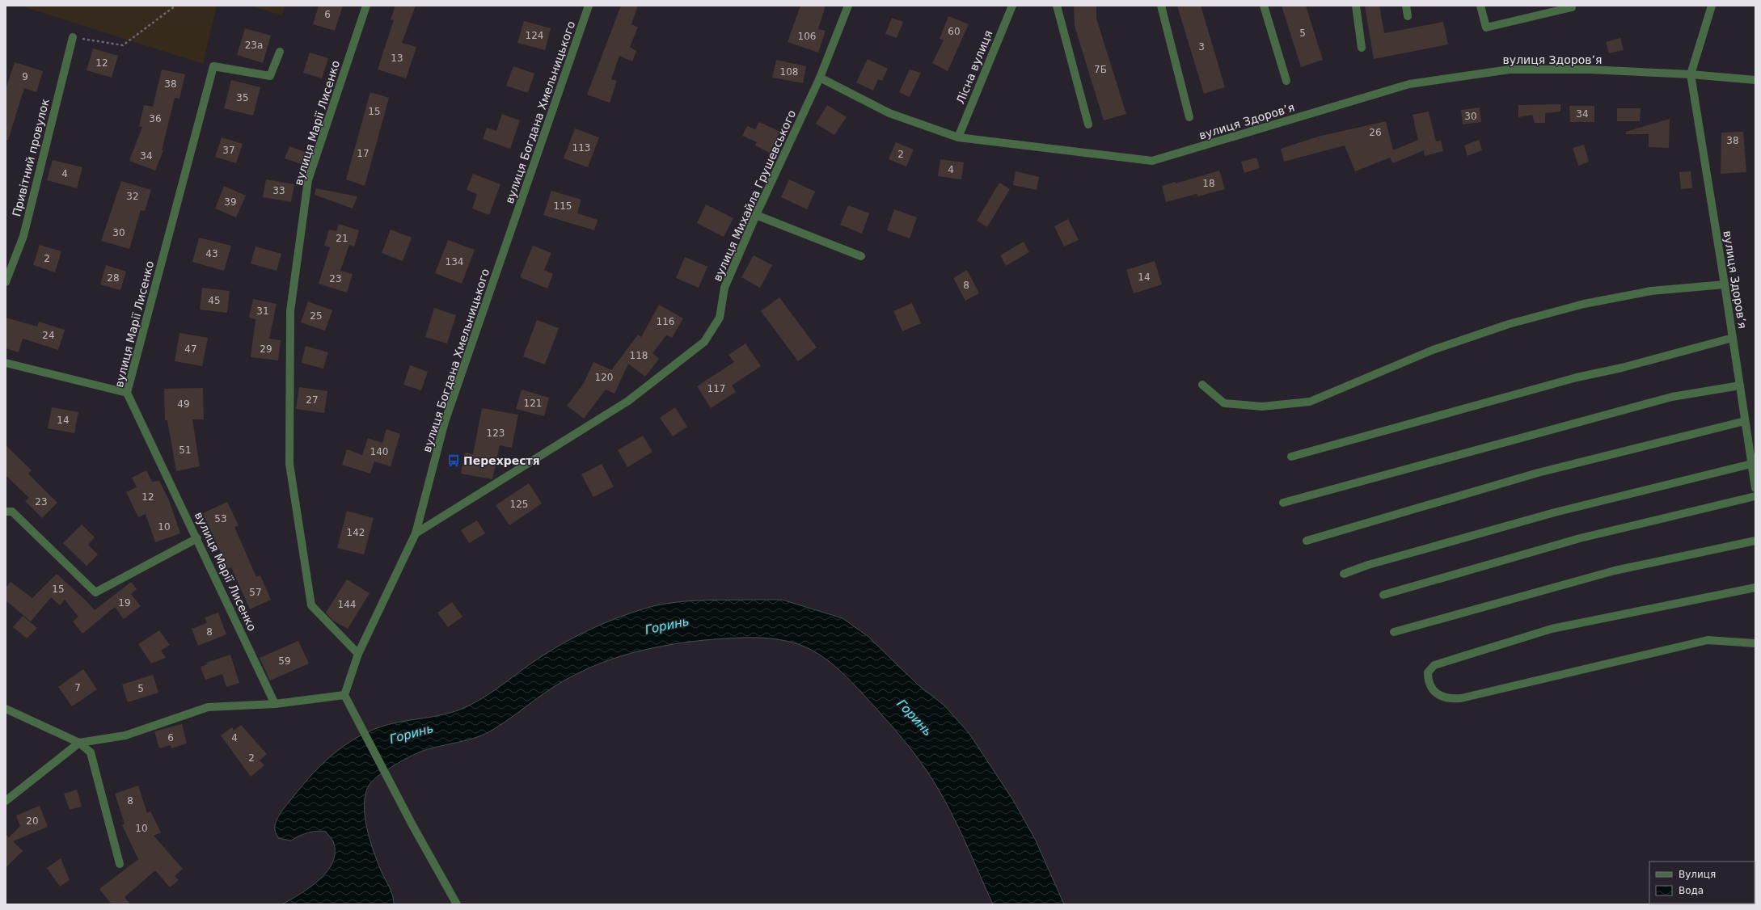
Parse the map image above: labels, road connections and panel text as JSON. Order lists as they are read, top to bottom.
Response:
{
  "streets": {
    "street": [
      "вулиця Здоровʼя",
      "Лісна вулиця",
      "вулиця Богдана Хмельницького",
      "вулиця Марії Лисенко",
      "Привітний провулок",
      "вулиця Михайла Грушевського"
    ]
  },
  "crossings": [
    ["вулиця Здоровʼя", "Лісна вулиця"],
    ["вулиця Здоровʼя", "вулиця Михайла Грушевського"],
    ["вулиця Богдана Хмельницького", "вулиця Марії Лисенко"],
    ["вулиця Богдана Хмельницького", "вулиця Михайла Грушевського"]
  ],
  "water": ["Горинь"],
  "places": {
    "bus stop": ["Перехрестя"]
  },
  "house_numbers": [
    "6",
    "60",
    "5",
    "124",
    "106",
    "23а",
    "3",
    "13",
    "12",
    "7Б",
    "108",
    "9",
    "38",
    "35",
    "15",
    "34",
    "30",
    "36",
    "26",
    "38",
    "113",
    "37",
    "17",
    "2",
    "34",
    "4",
    "4",
    "18",
    "33",
    "32",
    "39",
    "115",
    "30",
    "21",
    "43",
    "2",
    "134",
    "14",
    "28",
    "23",
    "8",
    "45",
    "31",
    "25",
    "116",
    "24",
    "47",
    "29",
    "118",
    "120",
    "117",
    "27",
    "121",
    "49",
    "14",
    "123",
    "51",
    "140",
    "12",
    "23",
    "125",
    "53",
    "10",
    "142",
    "15",
    "57",
    "19",
    "144",
    "8",
    "59",
    "7",
    "5",
    "6",
    "4",
    "2",
    "8",
    "20",
    "10"
  ],
  "legend": ["Вулиця", "Вода"]
}
